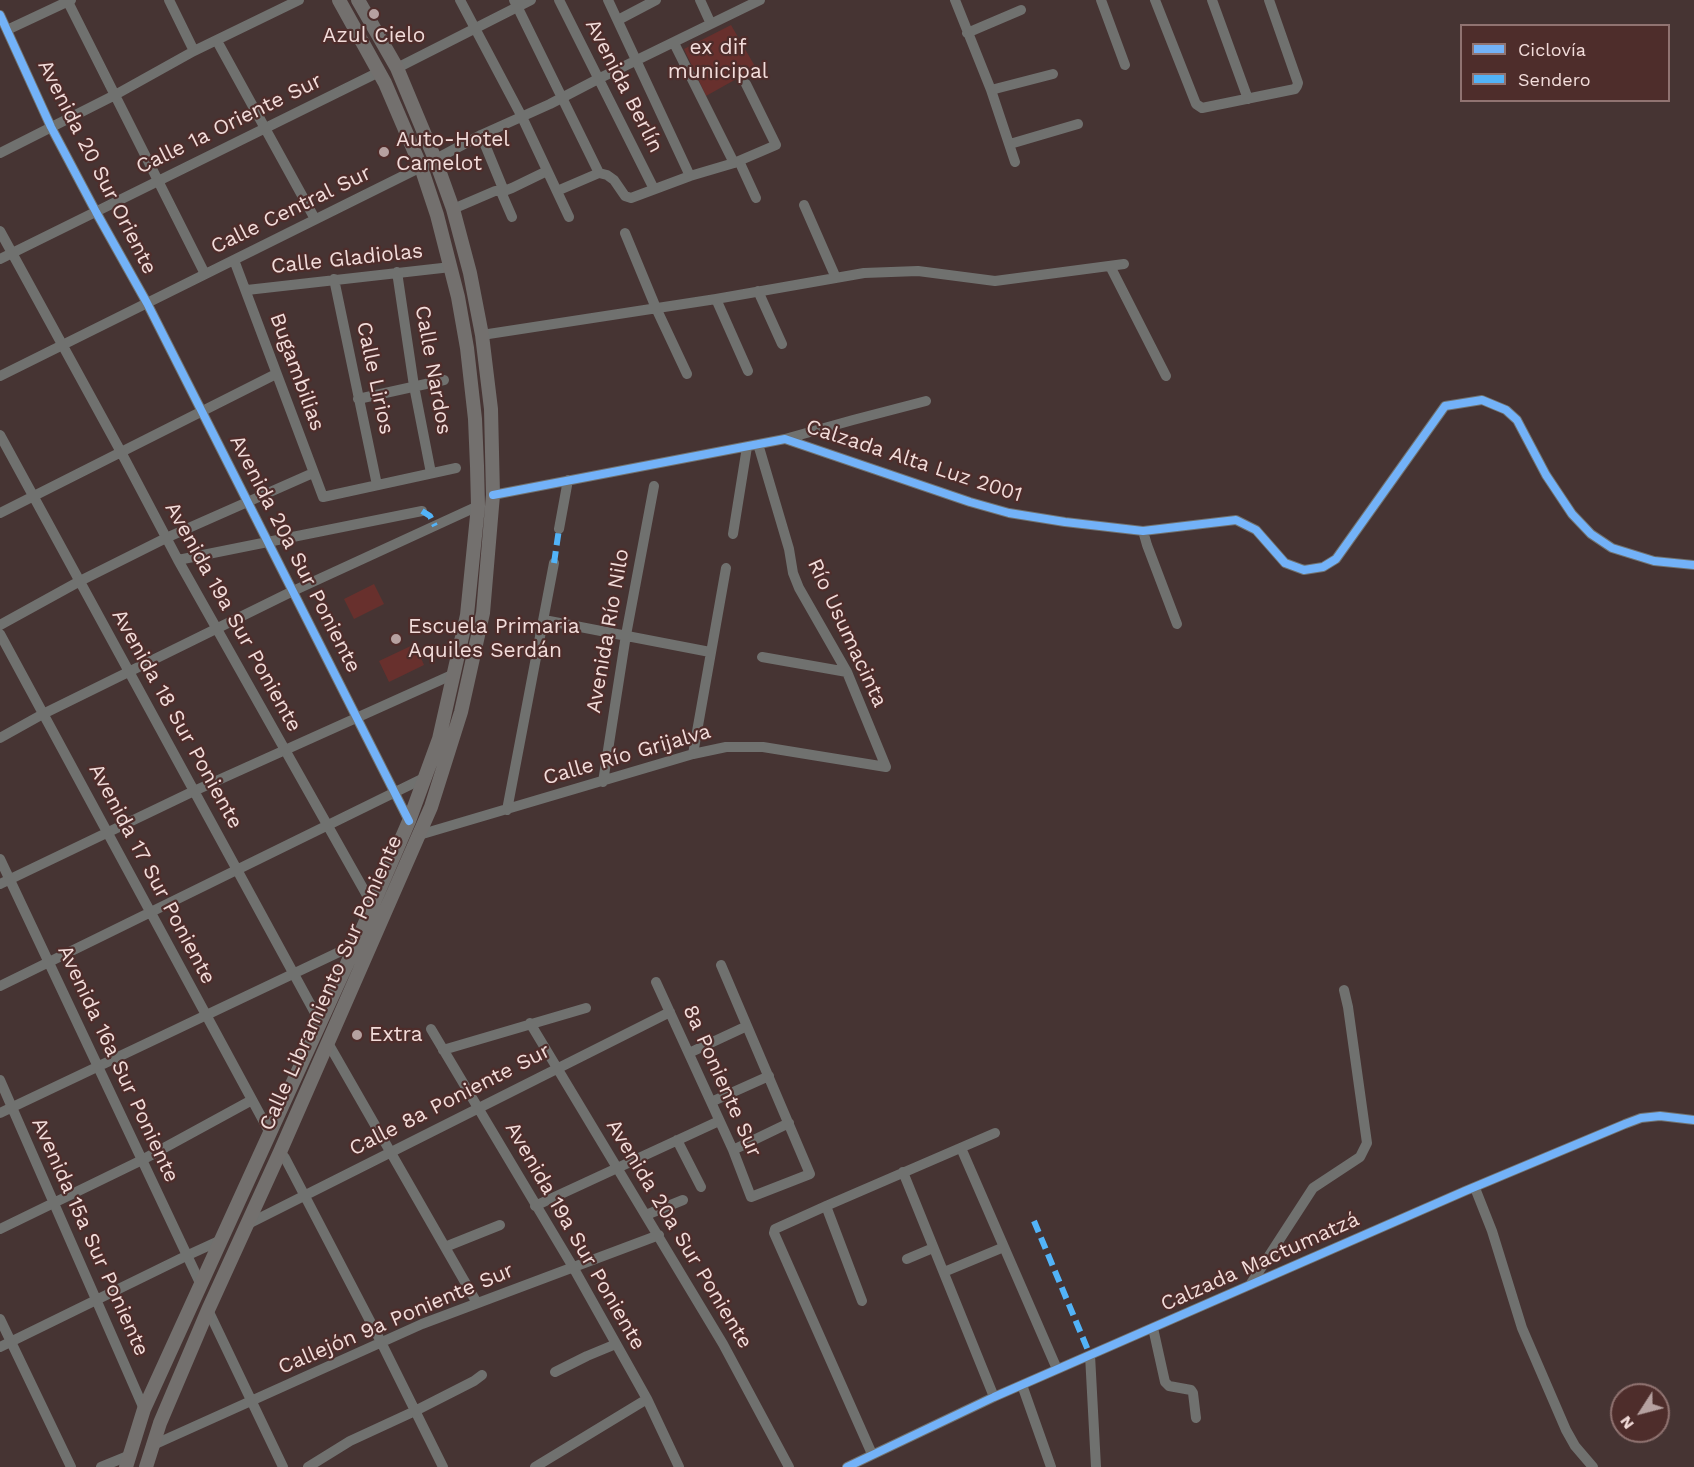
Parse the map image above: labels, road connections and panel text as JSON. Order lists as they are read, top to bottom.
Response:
{
  "streets": {
    "main road": ["Calle Libramiento Sur Poniente"],
    "street": [
      "Avenida Berlín",
      "Calle 1a Oriente Sur",
      "Avenida 20 Sur Oriente",
      "Calle Central Sur",
      "Calle Gladiolas",
      "Calle Nardos",
      "Bugambilias",
      "Calle Lirios",
      "Calzada Alta Luz 2001",
      "Avenida 20a Sur Poniente",
      "Avenida 19a Sur Poniente",
      "Avenida Río Nilo",
      "Río Usumacinta",
      "Avenida 18 Sur Poniente",
      "Calle Río Grijalva",
      "Avenida 17 Sur Poniente",
      "Avenida 16a Sur Poniente",
      "8a Poniente Sur",
      "Calle 8a Poniente Sur",
      "Avenida 15a Sur Poniente",
      "Calzada Mactumatzá",
      "Callejón 9a Poniente Sur"
    ]
  },
  "crossings": [
    ["Avenida Berlín", "Calle Central Sur"],
    ["Calle 1a Oriente Sur", "Avenida 20 Sur Oriente"],
    ["Calle 1a Oriente Sur", "Avenida 19a Sur Poniente"],
    ["Calle 1a Oriente Sur", "Calle Libramiento Sur Poniente"],
    ["Avenida 20 Sur Oriente", "Calle Central Sur"],
    ["Avenida 20 Sur Oriente", "Avenida 20a Sur Poniente"],
    ["Calle Central Sur", "Bugambilias"],
    ["Calle Central Sur", "Avenida 20a Sur Poniente"],
    ["Calle Central Sur", "Avenida 19a Sur Poniente"],
    ["Calle Central Sur", "Calle Libramiento Sur Poniente"],
    ["Calle Gladiolas", "Calle Nardos"],
    ["Calle Gladiolas", "Bugambilias"],
    ["Calle Gladiolas", "Calle Lirios"],
    ["Calle Gladiolas", "Calle Libramiento Sur Poniente"],
    ["Bugambilias", "Calle Lirios"],
    ["Calzada Alta Luz 2001", "Río Usumacinta"],
    ["Calzada Alta Luz 2001", "Calle Libramiento Sur Poniente"],
    ["Avenida 20a Sur Poniente", "Calle Libramiento Sur Poniente"],
    ["Avenida 20a Sur Poniente", "Calle 8a Poniente Sur"],
    ["Avenida 20a Sur Poniente", "Callejón 9a Poniente Sur"],
    ["Avenida 19a Sur Poniente", "Calle Libramiento Sur Poniente"],
    ["Avenida 19a Sur Poniente", "Calle 8a Poniente Sur"],
    ["Avenida 19a Sur Poniente", "Callejón 9a Poniente Sur"],
    ["Avenida Río Nilo", "Calle Río Grijalva"],
    ["Río Usumacinta", "Calle Río Grijalva"],
    ["Avenida 18 Sur Poniente", "Calle Libramiento Sur Poniente"],
    ["Calle Río Grijalva", "Calle Libramiento Sur Poniente"],
    ["Avenida 17 Sur Poniente", "Calle Libramiento Sur Poniente"],
    ["Calle Libramiento Sur Poniente", "Avenida 16a Sur Poniente"],
    ["Calle Libramiento Sur Poniente", "Calle 8a Poniente Sur"],
    ["Calle Libramiento Sur Poniente", "Avenida 15a Sur Poniente"],
    ["Calle Libramiento Sur Poniente", "Callejón 9a Poniente Sur"],
    ["8a Poniente Sur", "Calle 8a Poniente Sur"]
  ],
  "parks": ["ex dif municipal"],
  "places": [
    "Azul Cielo",
    "Auto-Hotel Camelot",
    "Escuela Primaria Aquiles Serdán",
    "Extra"
  ],
  "legend": ["Ciclovía", "Sendero"],
  "north": "bottom left"
}
